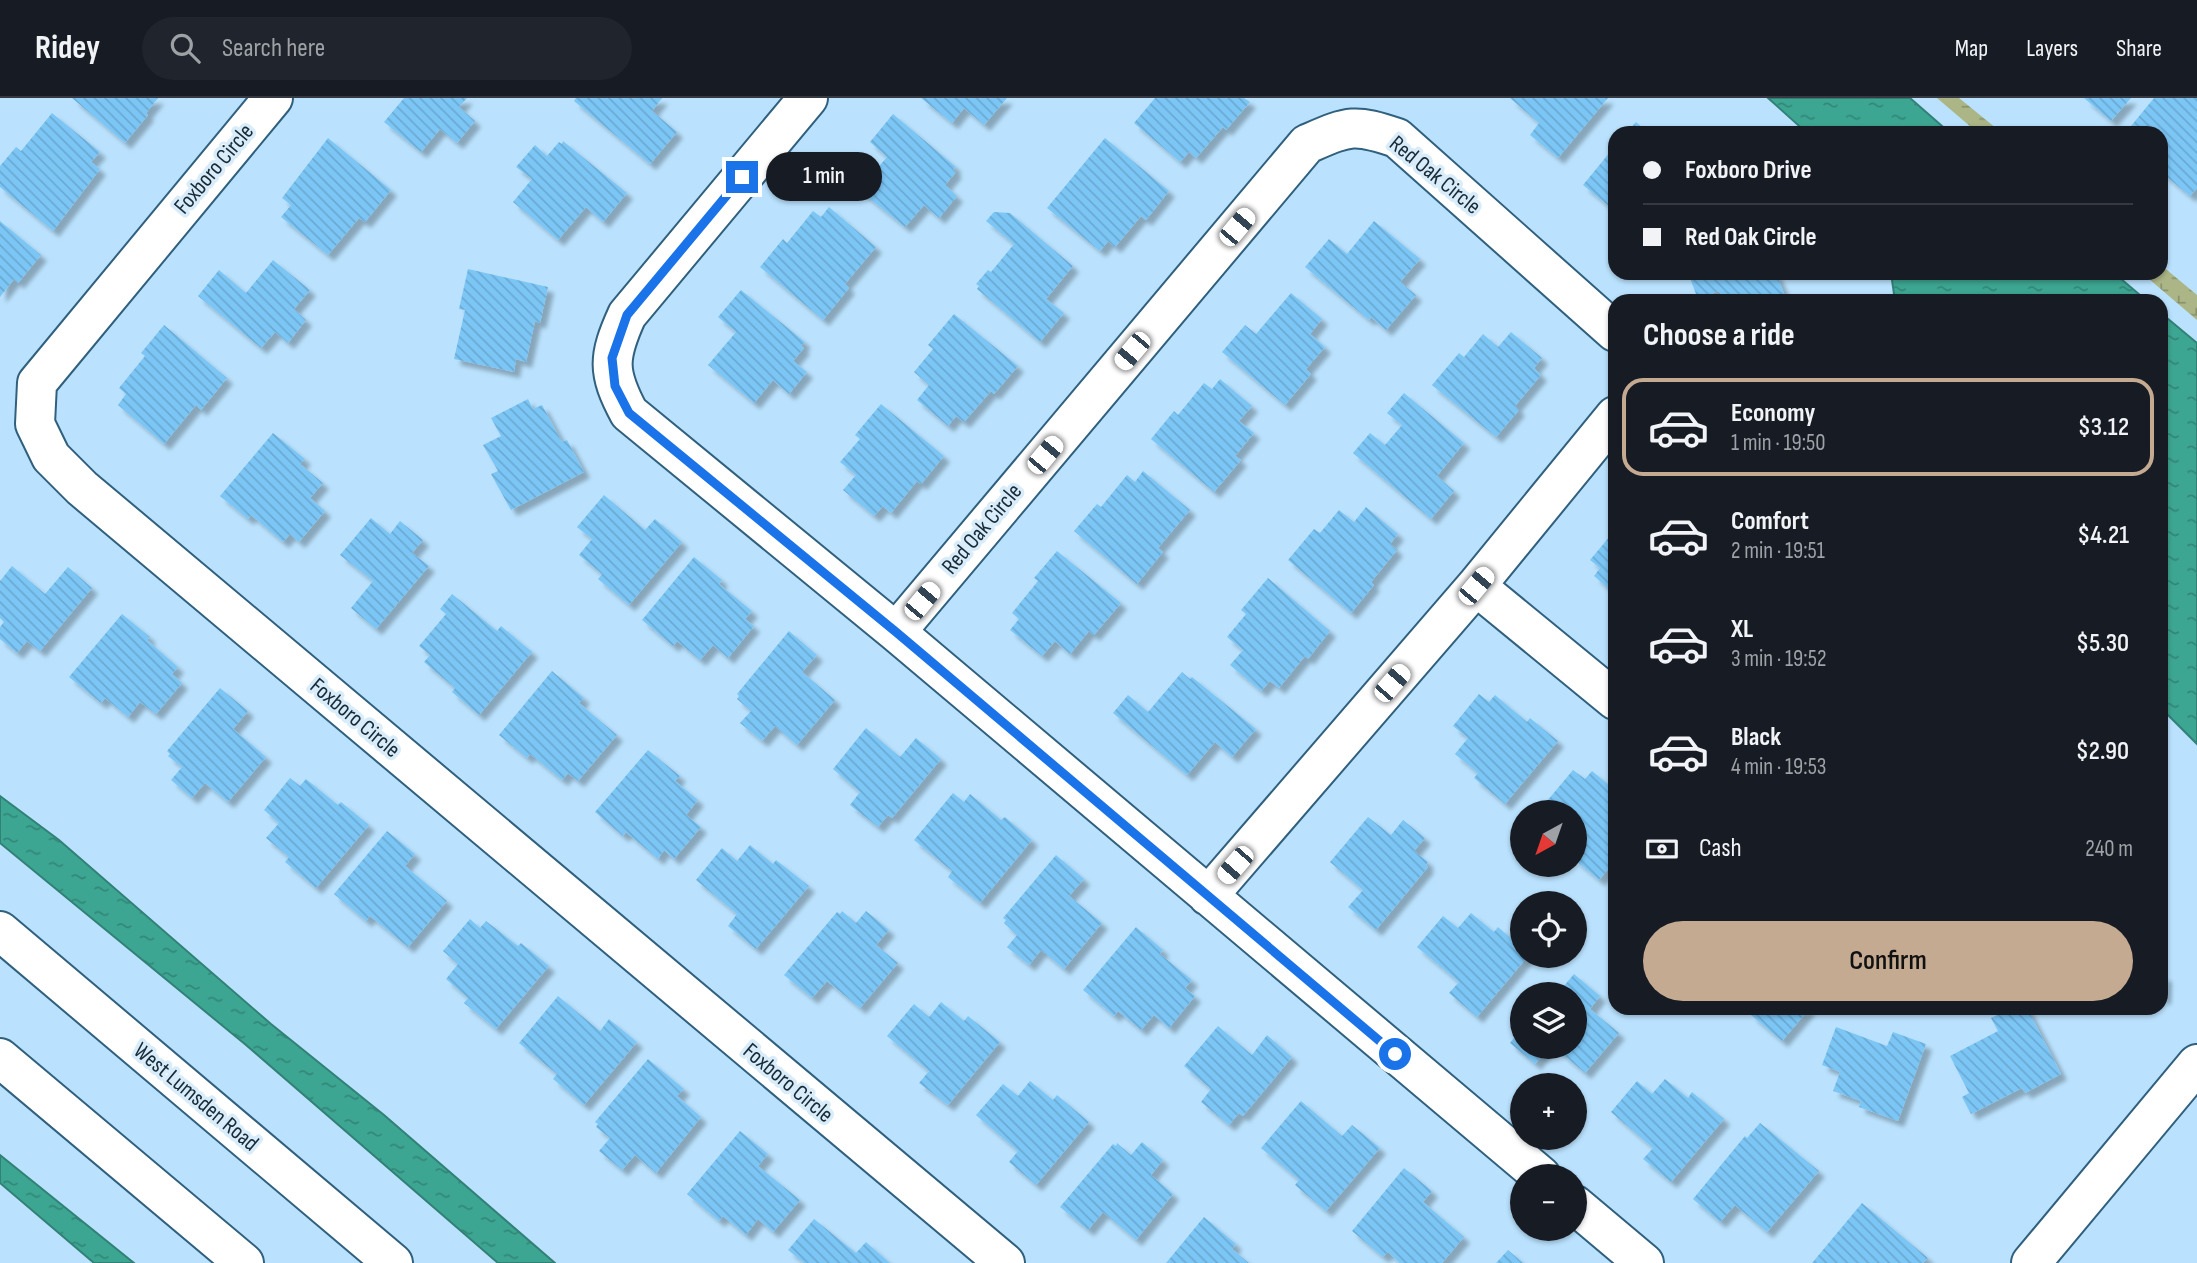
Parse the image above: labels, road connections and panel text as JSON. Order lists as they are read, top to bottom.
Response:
{
  "streets": {
    "street": ["Foxboro Circle", "Red Oak Circle", "West Lumsden Road"]
  },
  "north": "bottom left",
  "page": {
    "header": "Ridey",
    "search": "Search here",
    "nav": ["Map", "Layers", "Share"],
    "banner": ["Foxboro Drive", "Red Oak Circle"],
    "bubble": "1 min",
    "heading": "Choose a ride",
    "list": [
      {
        "name": "Economy",
        "note": "1 min · 19:50",
        "value": "$3.12"
      },
      {
        "name": "Comfort",
        "note": "2 min · 19:51",
        "value": "$4.21"
      },
      {
        "name": "XL",
        "note": "3 min · 19:52",
        "value": "$5.30"
      },
      {
        "name": "Black",
        "note": "4 min · 19:53",
        "value": "$2.90"
      }
    ],
    "map_buttons": ["+", "−"],
    "pay": ["Cash", "240 m"],
    "buttons": "Confirm"
  }
}
